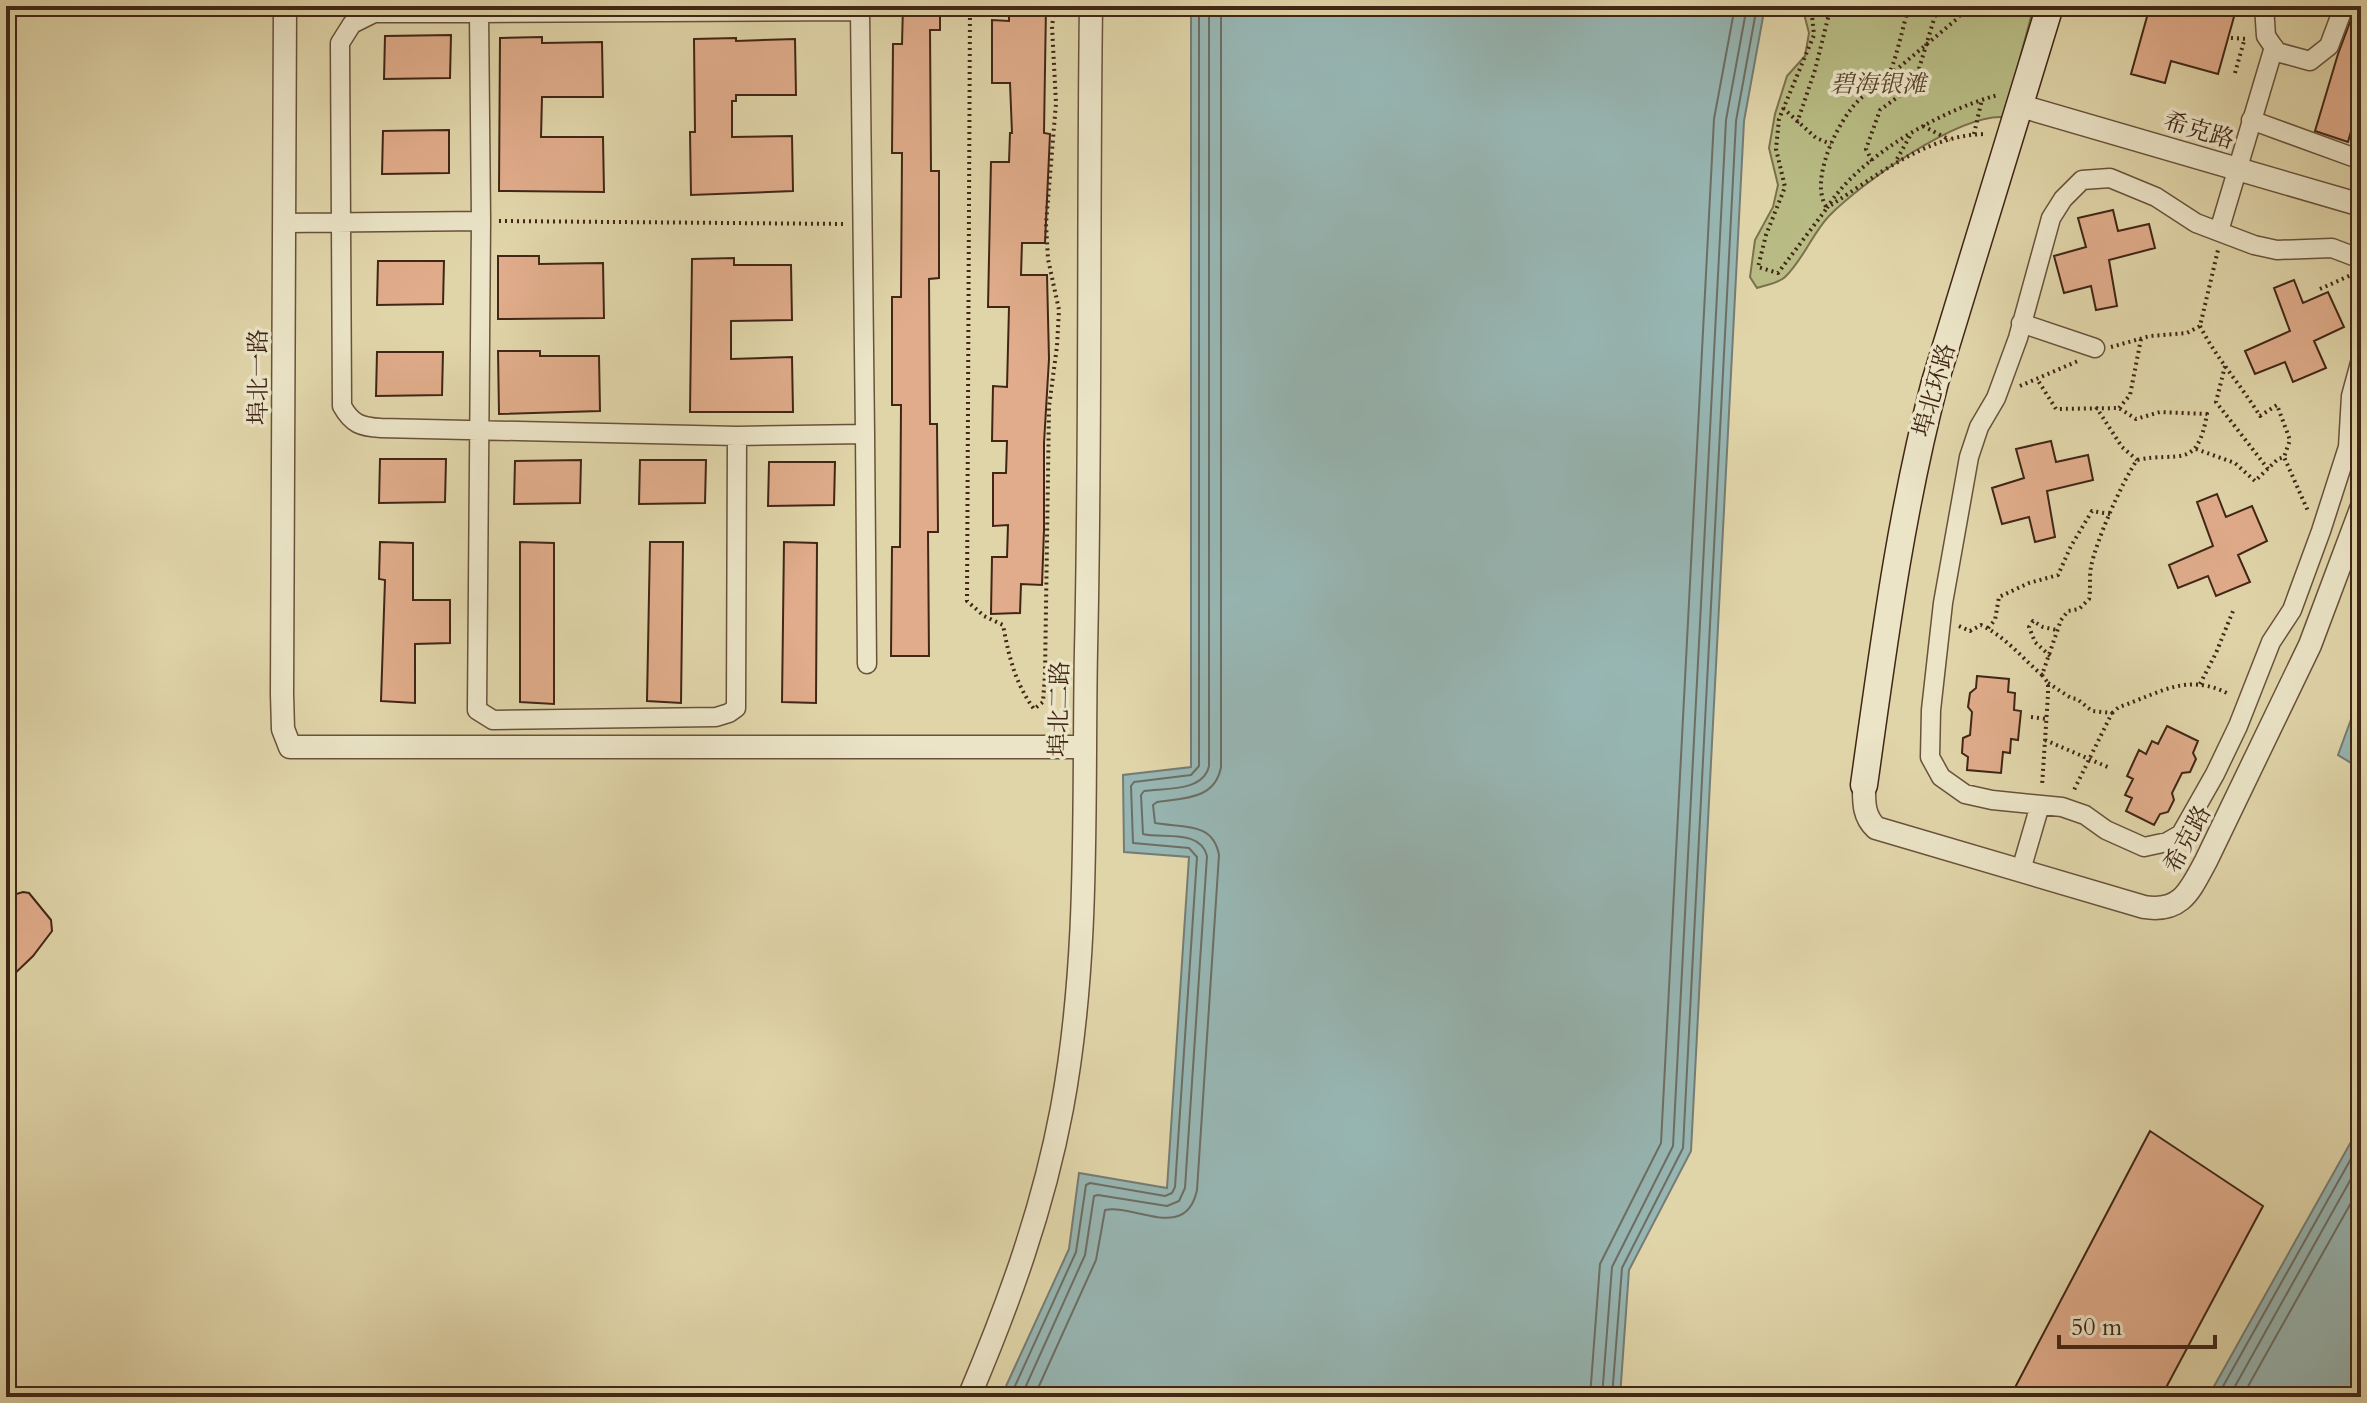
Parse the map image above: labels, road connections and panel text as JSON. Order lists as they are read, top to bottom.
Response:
{
  "streets": {
    "main road": ["埠北环路"],
    "street": ["希克路", "埠北一路", "埠北二路"]
  },
  "crossings": [
    ["希克路", "埠北环路"],
    ["埠北一路", "埠北二路"]
  ],
  "parks": ["碧海银滩"],
  "scale_bar": "50 m"
}
